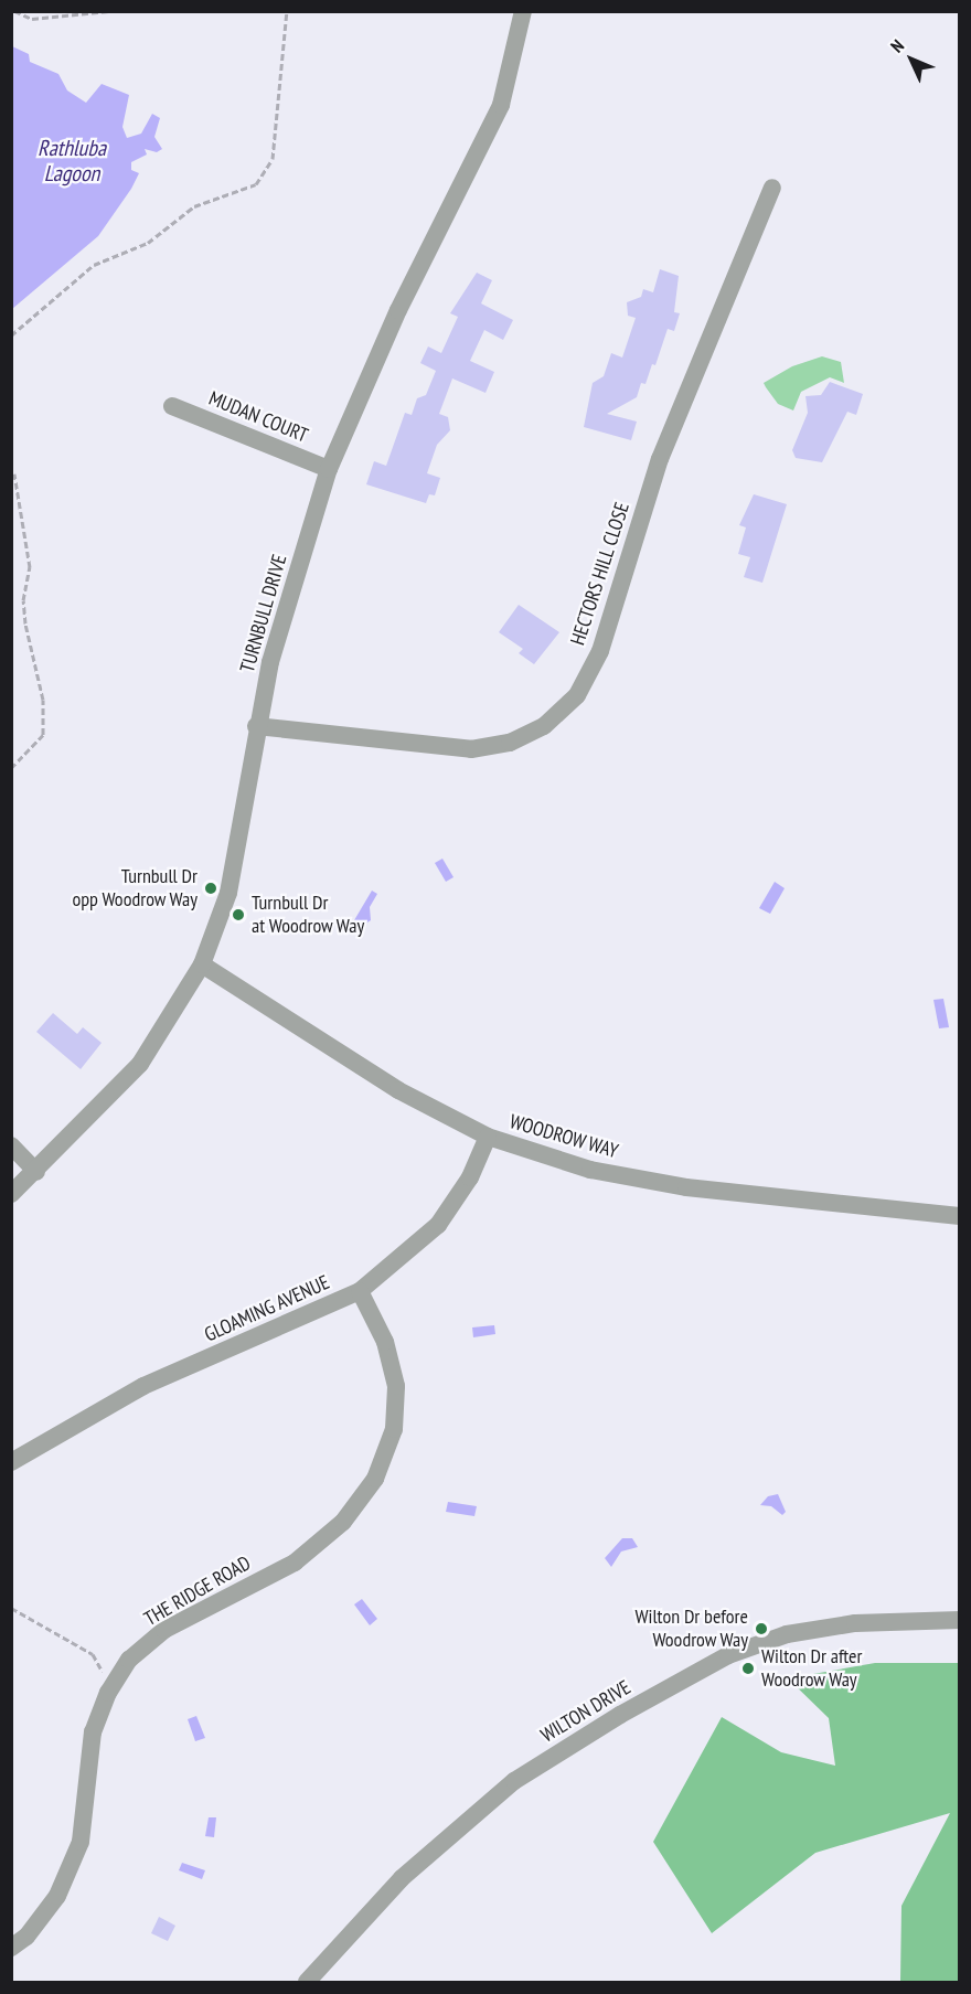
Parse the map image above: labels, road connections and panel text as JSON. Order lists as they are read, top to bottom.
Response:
{
  "streets": {
    "street": [
      "MUDAN COURT",
      "HECTORS HILL CLOSE",
      "TURNBULL DRIVE",
      "WOODROW WAY",
      "GLOAMING AVENUE",
      "THE RIDGE ROAD",
      "WILTON DRIVE"
    ]
  },
  "crossings": [
    ["MUDAN COURT", "TURNBULL DRIVE"],
    ["HECTORS HILL CLOSE", "TURNBULL DRIVE"],
    ["TURNBULL DRIVE", "WOODROW WAY"],
    ["WOODROW WAY", "GLOAMING AVENUE"],
    ["GLOAMING AVENUE", "THE RIDGE ROAD"]
  ],
  "water": ["Rathluba Lagoon"],
  "places": [
    "Turnbull Dr opp Woodrow Way",
    "Turnbull Dr at Woodrow Way",
    "Wilton Dr before Woodrow Way",
    "Wilton Dr after Woodrow Way"
  ],
  "north": "top left"
}
